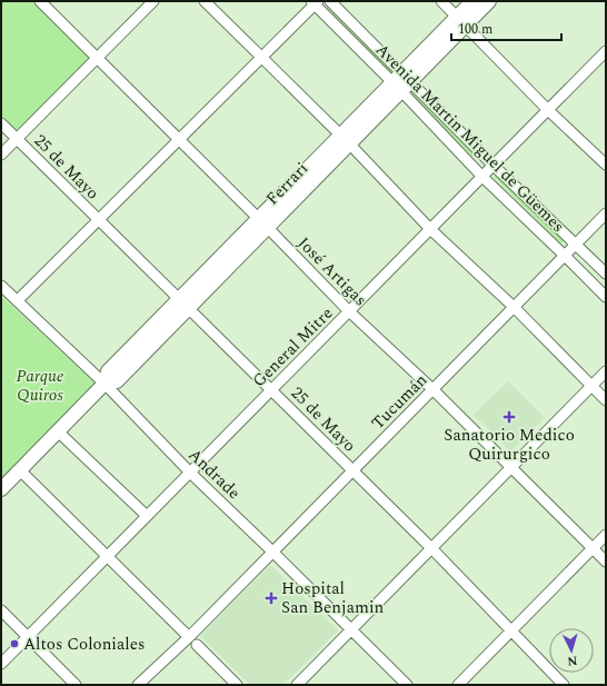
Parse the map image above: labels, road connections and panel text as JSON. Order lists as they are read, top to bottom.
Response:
{
  "streets": {
    "main road": ["Ferrari"],
    "street": [
      "Avenida Martin Miguel de Güemes",
      "25 de Mayo",
      "José Artigas",
      "General Mitre",
      "Tucumán",
      "Andrade"
    ]
  },
  "crossings": [
    ["Avenida Martin Miguel de Güemes", "Ferrari"],
    ["Avenida Martin Miguel de Güemes", "General Mitre"],
    ["Avenida Martin Miguel de Güemes", "Tucumán"],
    ["25 de Mayo", "Ferrari"],
    ["25 de Mayo", "General Mitre"],
    ["25 de Mayo", "Tucumán"],
    ["Ferrari", "José Artigas"],
    ["Ferrari", "Andrade"],
    ["José Artigas", "General Mitre"],
    ["José Artigas", "Tucumán"],
    ["General Mitre", "Andrade"],
    ["Tucumán", "Andrade"]
  ],
  "parks": ["Parque Quiros"],
  "places": {
    "health": ["Sanatorio Medico Quirurgico", "Hospital San Benjamin"],
    "other": ["Altos Coloniales"]
  },
  "scale_bar": "100 m",
  "north": "bottom"
}
